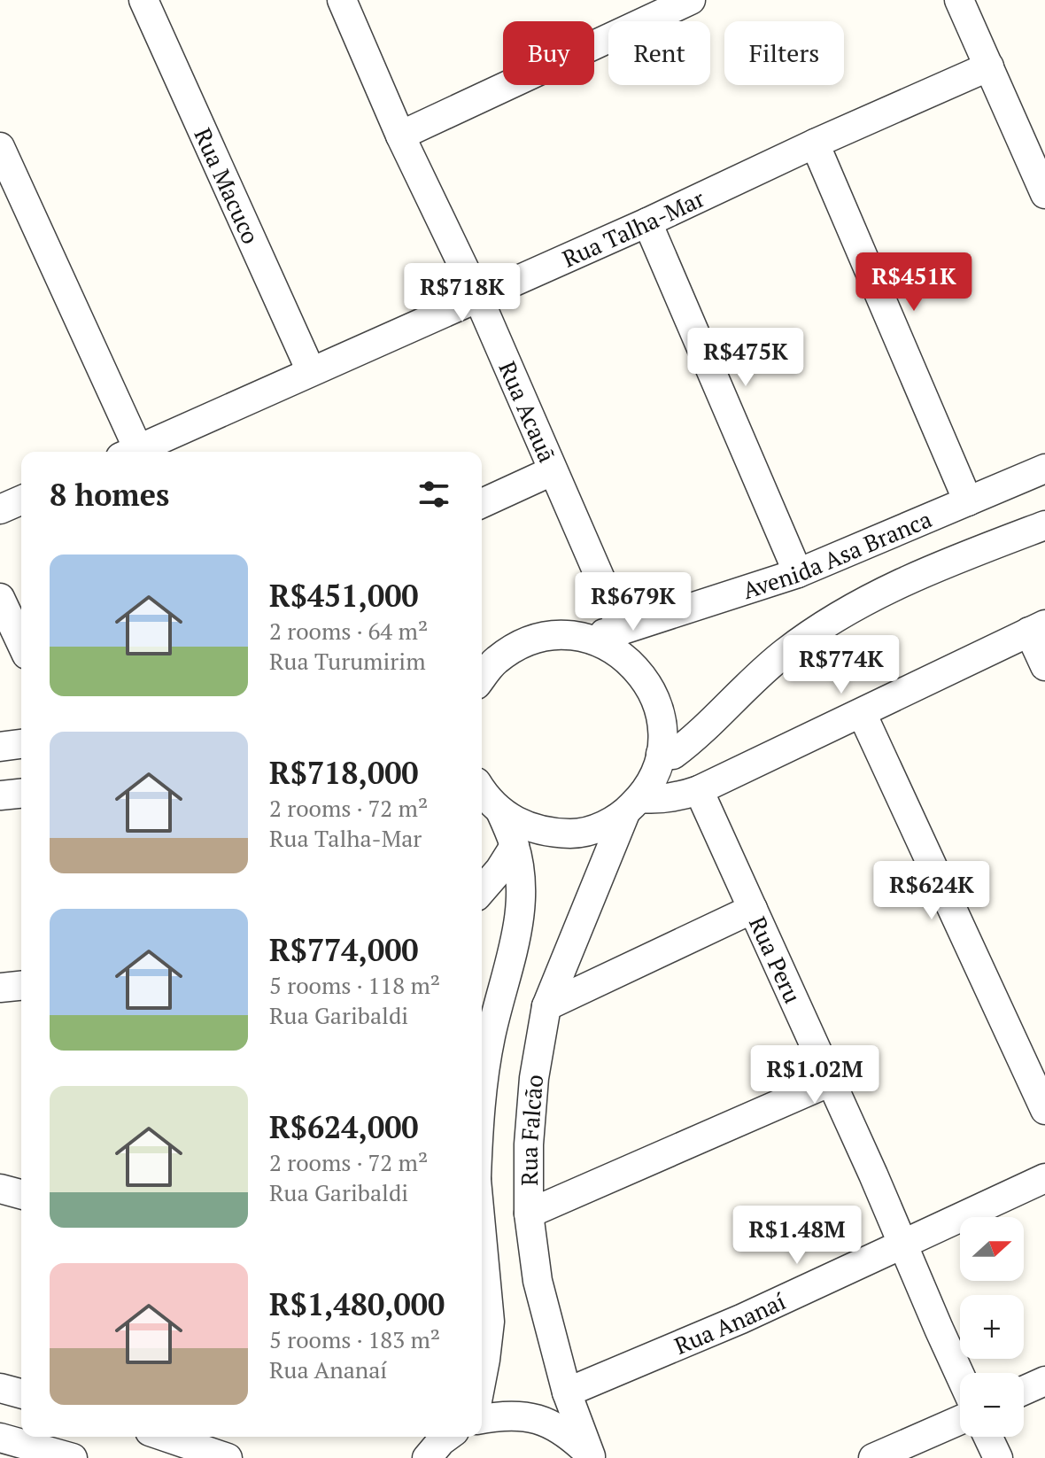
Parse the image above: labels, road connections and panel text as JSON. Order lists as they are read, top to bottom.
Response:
{
  "streets": {
    "street": [
      "Rua Macuco",
      "Rua Talha-Mar",
      "Rua Acauã",
      "Avenida Asa Branca",
      "Rua Peru",
      "Rua Falcão",
      "Rua Ananaí"
    ]
  },
  "crossings": [
    ["Rua Macuco", "Rua Talha-Mar"],
    ["Rua Talha-Mar", "Rua Acauã"],
    ["Rua Acauã", "Avenida Asa Branca"],
    ["Avenida Asa Branca", "Rua Falcão"],
    ["Rua Peru", "Rua Ananaí"],
    ["Rua Falcão", "Rua Ananaí"]
  ],
  "north": "right",
  "page": {
    "chip": ["Buy", "Rent", "Filters"],
    "price": [
      "R$451K",
      "R$718K",
      "R$475K",
      "R$679K",
      "R$774K",
      "R$624K",
      "R$1.02M",
      "R$1.48M"
    ],
    "heading": "8 homes",
    "list": [
      {
        "name": "R$451,000",
        "note": "2 rooms · 64 m² · Rua Turumirim"
      },
      {
        "name": "R$718,000",
        "note": "2 rooms · 72 m² · Rua Talha-Mar"
      },
      {
        "name": "R$774,000",
        "note": "5 rooms · 118 m² · Rua Garibaldi"
      },
      {
        "name": "R$624,000",
        "note": "2 rooms · 72 m² · Rua Garibaldi"
      },
      {
        "name": "R$1,480,000",
        "note": "5 rooms · 183 m² · Rua Ananaí"
      }
    ],
    "map_buttons": ["+", "−"]
  }
}
